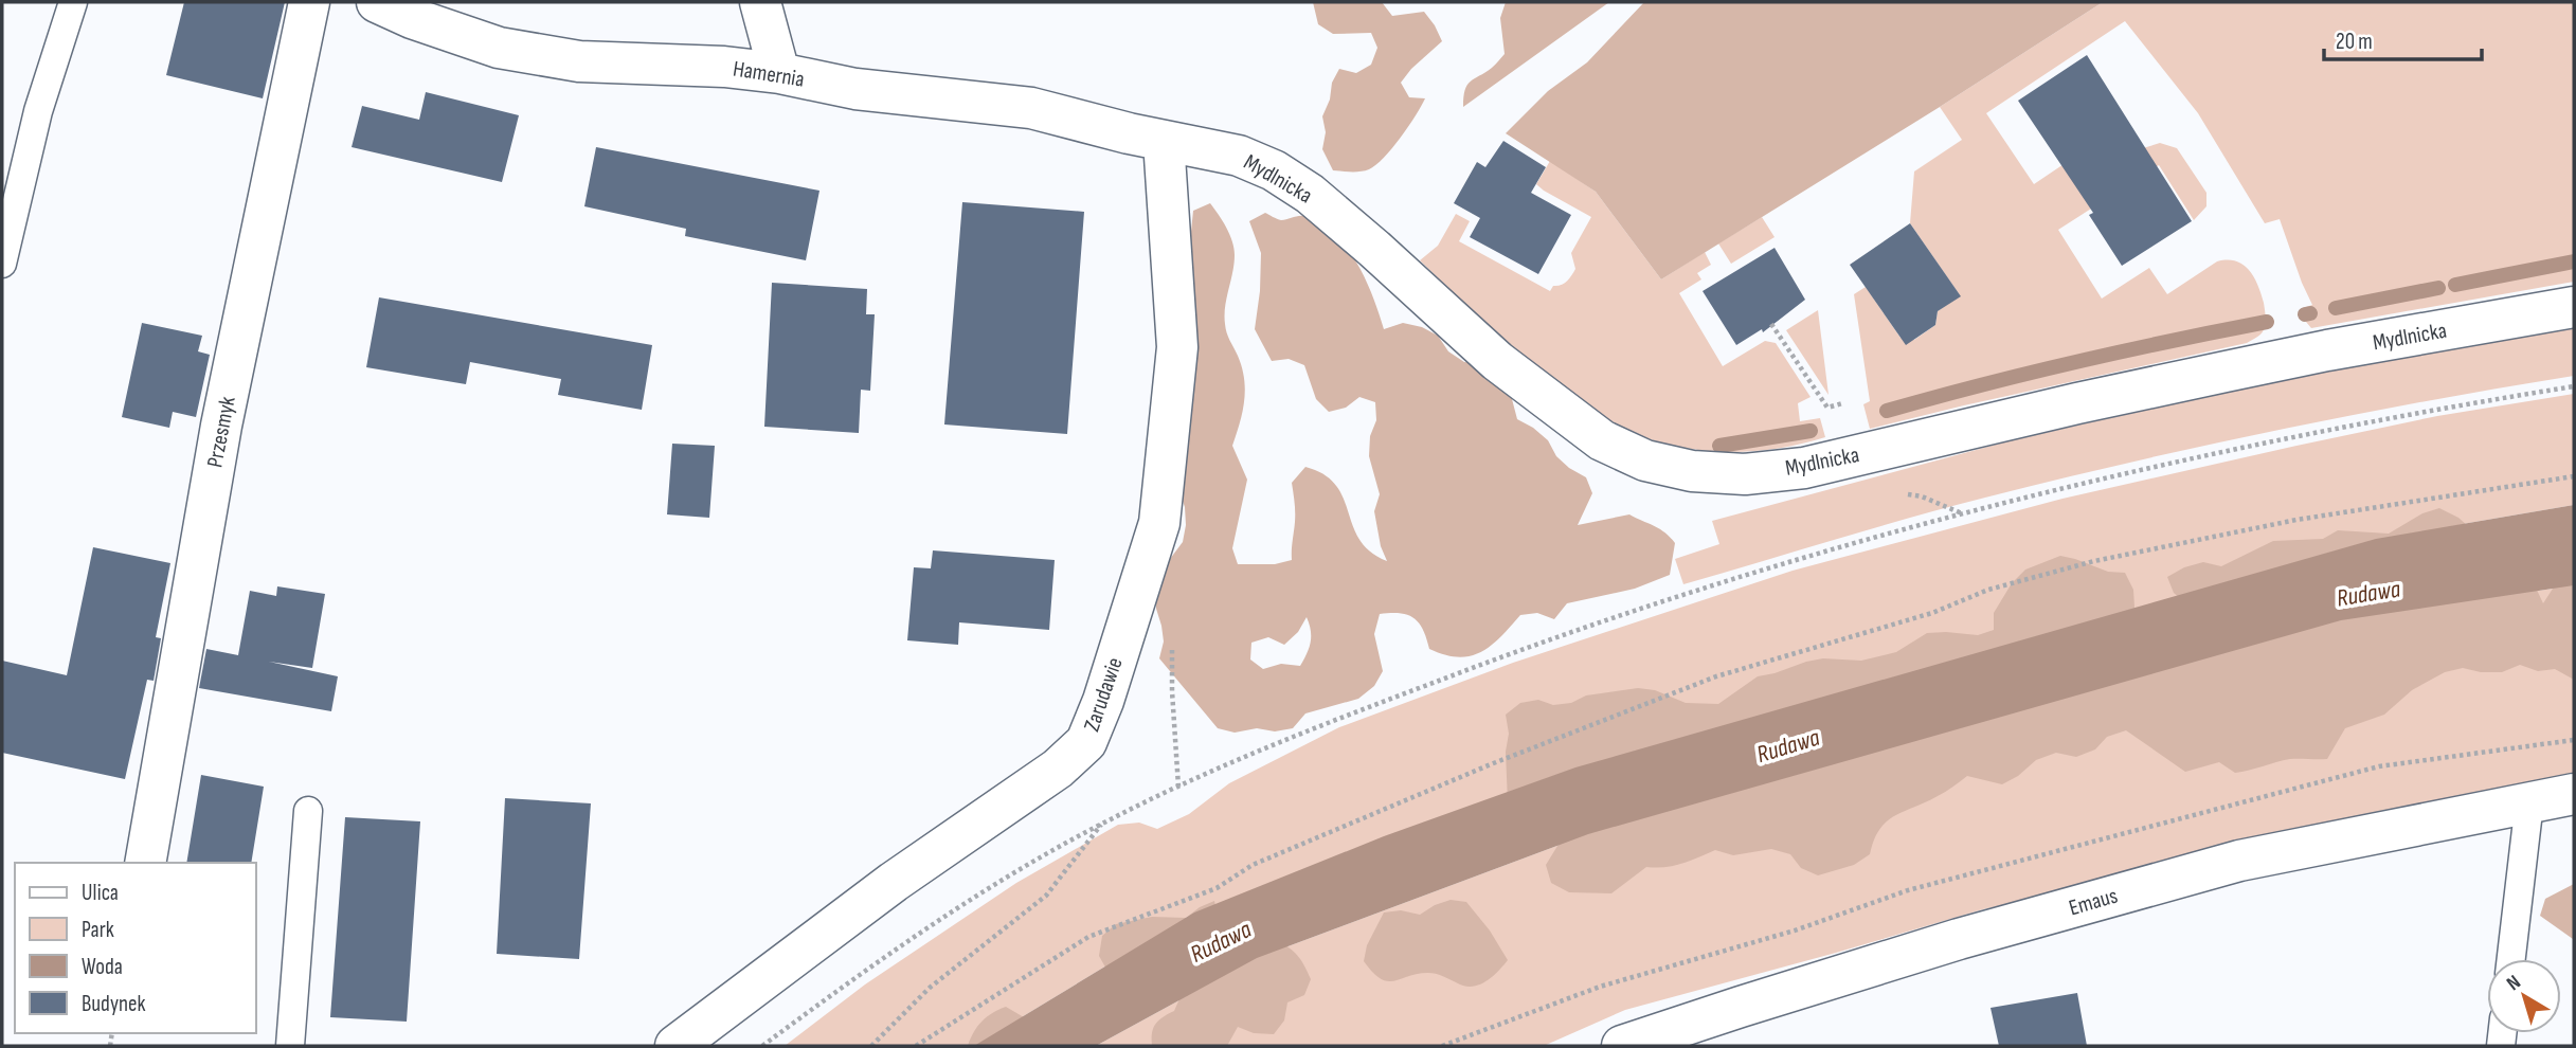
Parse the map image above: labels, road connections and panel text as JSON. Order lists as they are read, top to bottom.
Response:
{
  "streets": {
    "street": [
      "Hamernia",
      "Mydlnicka",
      "Przesmyk",
      "Zarudawie",
      "Emaus"
    ]
  },
  "crossings": [
    ["Hamernia", "Mydlnicka"],
    ["Hamernia", "Zarudawie"],
    ["Mydlnicka", "Zarudawie"]
  ],
  "water": ["Rudawa"],
  "legend": [
    "Ulica",
    "Park",
    "Woda",
    "Budynek"
  ],
  "scale_bar": "20 m",
  "north": "top left"
}
